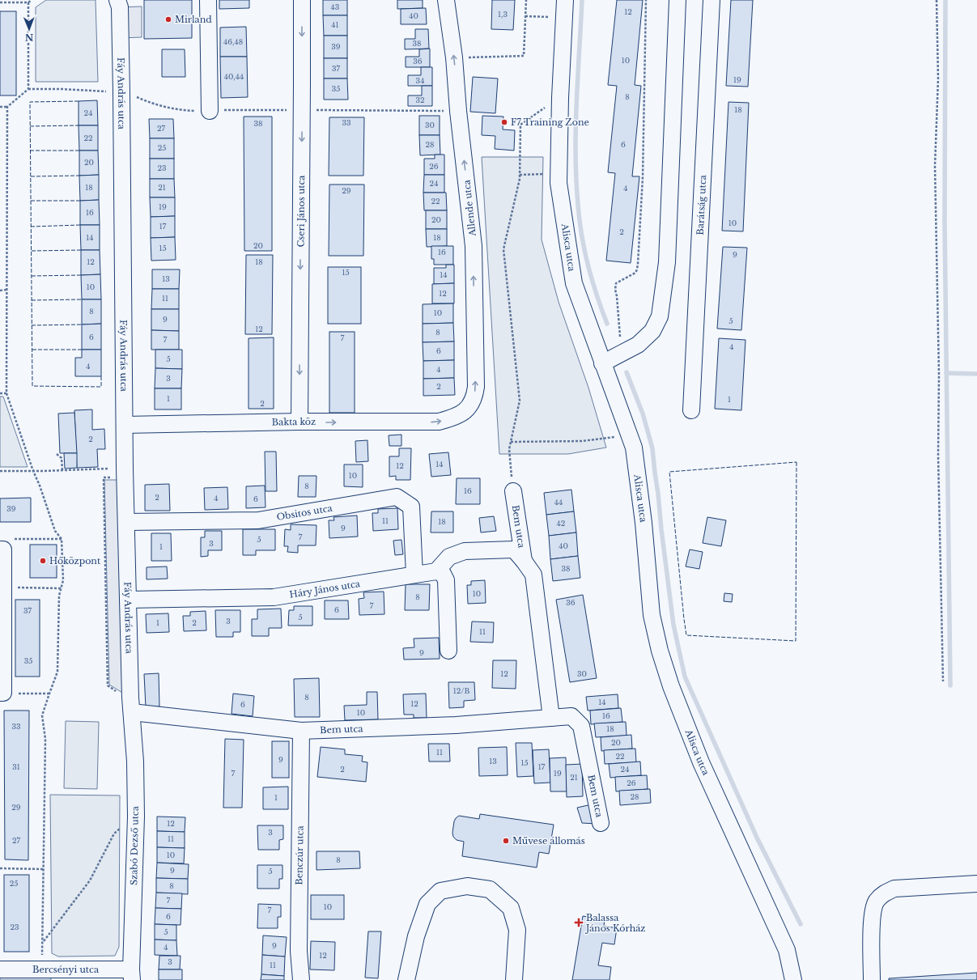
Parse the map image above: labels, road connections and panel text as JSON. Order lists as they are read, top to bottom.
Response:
{
  "streets": {
    "street": [
      "Fáy András utca",
      "Barátság utca",
      "Allende utca",
      "Cseri János utca",
      "Alisca utca",
      "Bakta köz",
      "Obsitos utca",
      "Bem utca",
      "Háry János utca",
      "Szabó Dezső utca",
      "Benczúr utca",
      "Bercsényi utca"
    ]
  },
  "crossings": [
    ["Fáy András utca", "Bakta köz"],
    ["Fáy András utca", "Obsitos utca"],
    ["Fáy András utca", "Bem utca"],
    ["Fáy András utca", "Háry János utca"],
    ["Fáy András utca", "Szabó Dezső utca"],
    ["Allende utca", "Bakta köz"],
    ["Cseri János utca", "Bakta köz"],
    ["Obsitos utca", "Háry János utca"],
    ["Bem utca", "Háry János utca"],
    ["Bem utca", "Szabó Dezső utca"],
    ["Bem utca", "Benczúr utca"],
    ["Szabó Dezső utca", "Bercsényi utca"]
  ],
  "one_way": ["Allende utca", "Cseri János utca", "Bakta köz"],
  "places": {
    "other": [
      "Mirland",
      "F7 Training Zone",
      "Hőközpont",
      "Művese állomás"
    ],
    "health": ["Balassa János Kórház"]
  },
  "house_numbers": [
    "43",
    "12",
    "1,3",
    "40",
    "41",
    "46,48",
    "38",
    "39",
    "10",
    "36",
    "37",
    "40,44",
    "19",
    "34",
    "35",
    "8",
    "32",
    "18",
    "24",
    "33",
    "38",
    "30",
    "27",
    "22",
    "28",
    "6",
    "25",
    "20",
    "26",
    "23",
    "24",
    "18",
    "21",
    "4",
    "29",
    "22",
    "19",
    "16",
    "20",
    "10",
    "17",
    "2",
    "14",
    "18",
    "20",
    "15",
    "16",
    "9",
    "12",
    "18",
    "15",
    "14",
    "13",
    "10",
    "12",
    "11",
    "8",
    "10",
    "9",
    "5",
    "12",
    "8",
    "6",
    "7",
    "7",
    "4",
    "6",
    "5",
    "4",
    "4",
    "3",
    "2",
    "1",
    "1",
    "2",
    "2",
    "14",
    "12",
    "10",
    "8",
    "16",
    "2",
    "4",
    "6",
    "44",
    "39",
    "11",
    "18",
    "42",
    "9",
    "7",
    "5",
    "3",
    "40",
    "1",
    "38",
    "10",
    "8",
    "36",
    "7",
    "6",
    "37",
    "5",
    "3",
    "1",
    "2",
    "11",
    "9",
    "35",
    "12",
    "30",
    "12/B",
    "8",
    "14",
    "12",
    "6",
    "10",
    "16",
    "33",
    "18",
    "20",
    "11",
    "22",
    "9",
    "13",
    "15",
    "31",
    "17",
    "2",
    "24",
    "7",
    "19",
    "21",
    "26",
    "28",
    "1",
    "29",
    "12",
    "3",
    "11",
    "27",
    "10",
    "8",
    "9",
    "5",
    "25",
    "8",
    "7",
    "10",
    "7",
    "6",
    "23",
    "5",
    "9",
    "4",
    "12",
    "3",
    "11"
  ],
  "north": "bottom"
}
